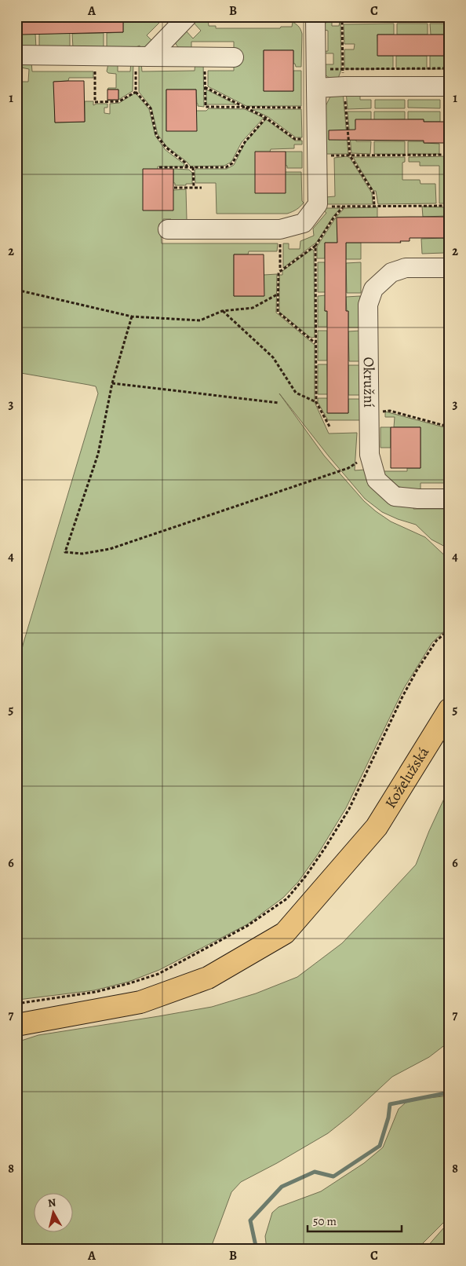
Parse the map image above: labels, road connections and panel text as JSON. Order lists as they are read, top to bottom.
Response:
{
  "streets": {
    "main road": ["Koželužská"],
    "street": ["Okružní"]
  },
  "scale_bar": "50 m",
  "north": "top",
  "grid": {
    "columns": ["A", "B", "C"],
    "rows": [
      "1",
      "2",
      "3",
      "4",
      "5",
      "6",
      "7",
      "8"
    ]
  }
}
